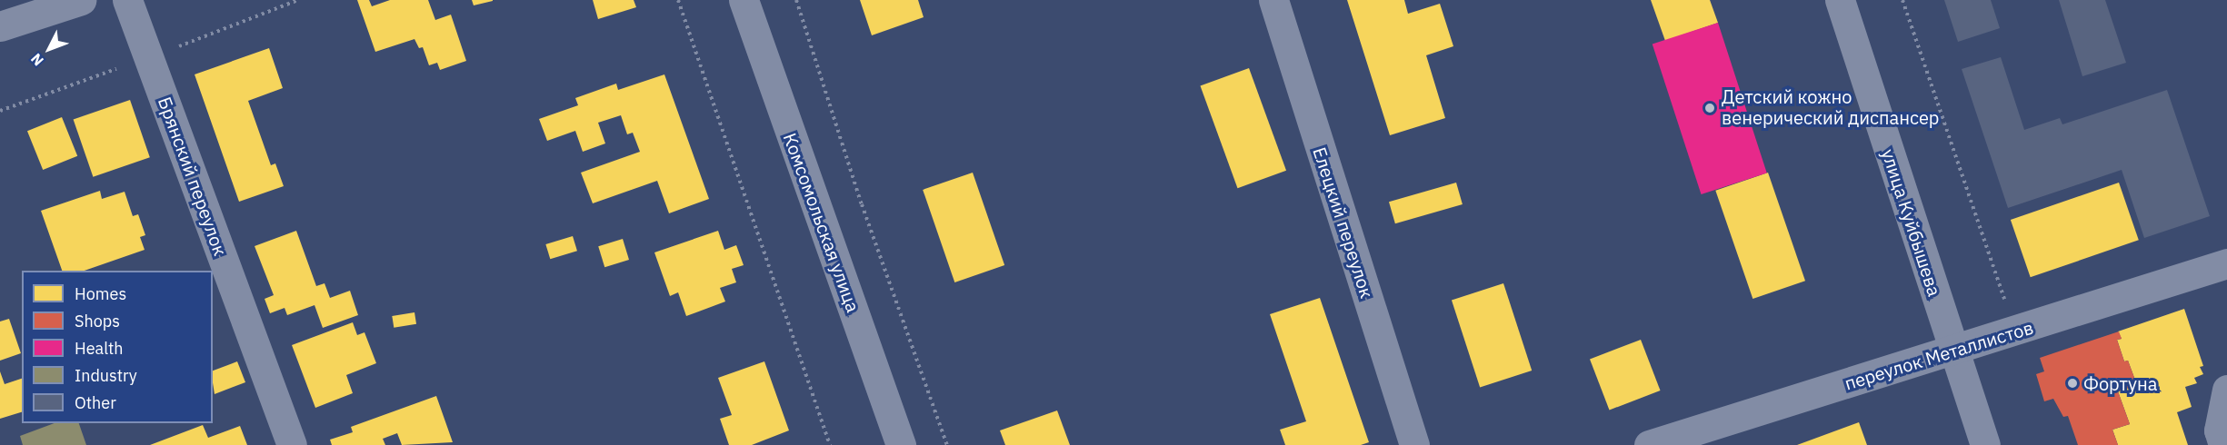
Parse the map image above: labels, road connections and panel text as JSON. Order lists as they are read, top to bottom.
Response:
{
  "streets": {
    "street": [
      "Брянский переулок",
      "Комсомольская улица",
      "Елецкий переулок",
      "улица Куйбышева",
      "переулок Металлистов"
    ]
  },
  "crossings": [
    ["улица Куйбышева", "переулок Металлистов"]
  ],
  "places": ["Детский кожно венерический диспансер", "Фортуна"],
  "legend": [
    "Homes",
    "Shops",
    "Health",
    "Industry",
    "Other"
  ],
  "north": "bottom left"
}
